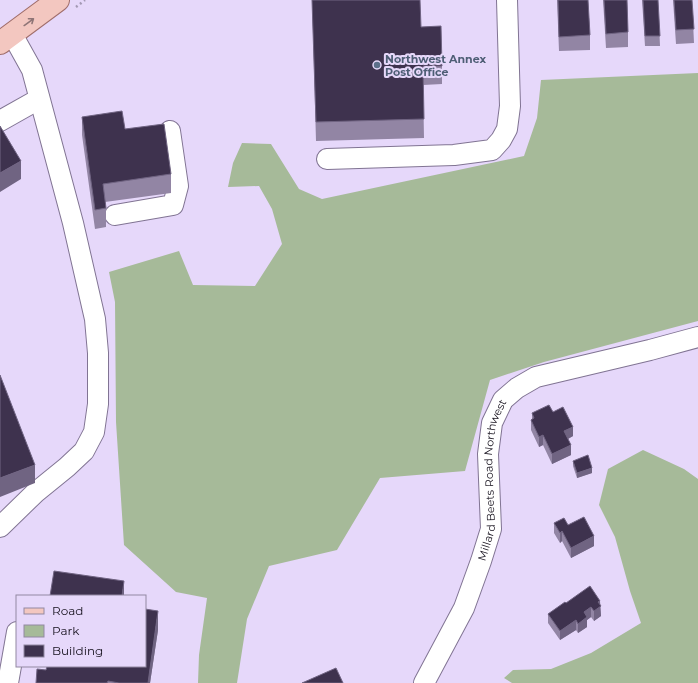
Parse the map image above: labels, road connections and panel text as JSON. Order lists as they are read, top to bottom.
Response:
{
  "streets": {
    "street": ["Millard Beets Road Northwest"]
  },
  "places": ["Northwest Annex Post Office"],
  "legend": ["Road", "Park", "Building"]
}
